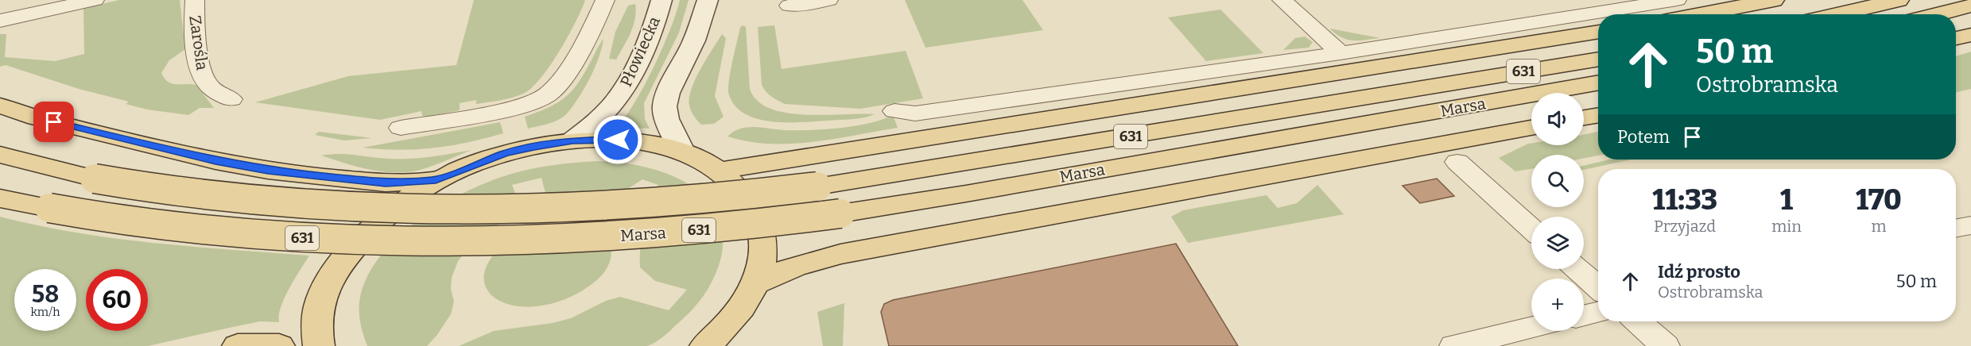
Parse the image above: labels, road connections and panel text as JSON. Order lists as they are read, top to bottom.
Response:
{
  "streets": {
    "main road": ["Płowiecka", "631", "Marsa"],
    "street": ["Zarośla"]
  },
  "page": {
    "turn": ["50 m", "Ostrobramska"],
    "map_buttons": "+",
    "then": "Potem",
    "eta": [
      "11:33",
      "Przyjazd",
      "1",
      "min",
      "170",
      "m"
    ],
    "list": [
      {
        "name": "Idź prosto",
        "note": "Ostrobramska",
        "value": "50 m"
      }
    ],
    "speed": "58 km/h",
    "limit": "60"
  }
}
